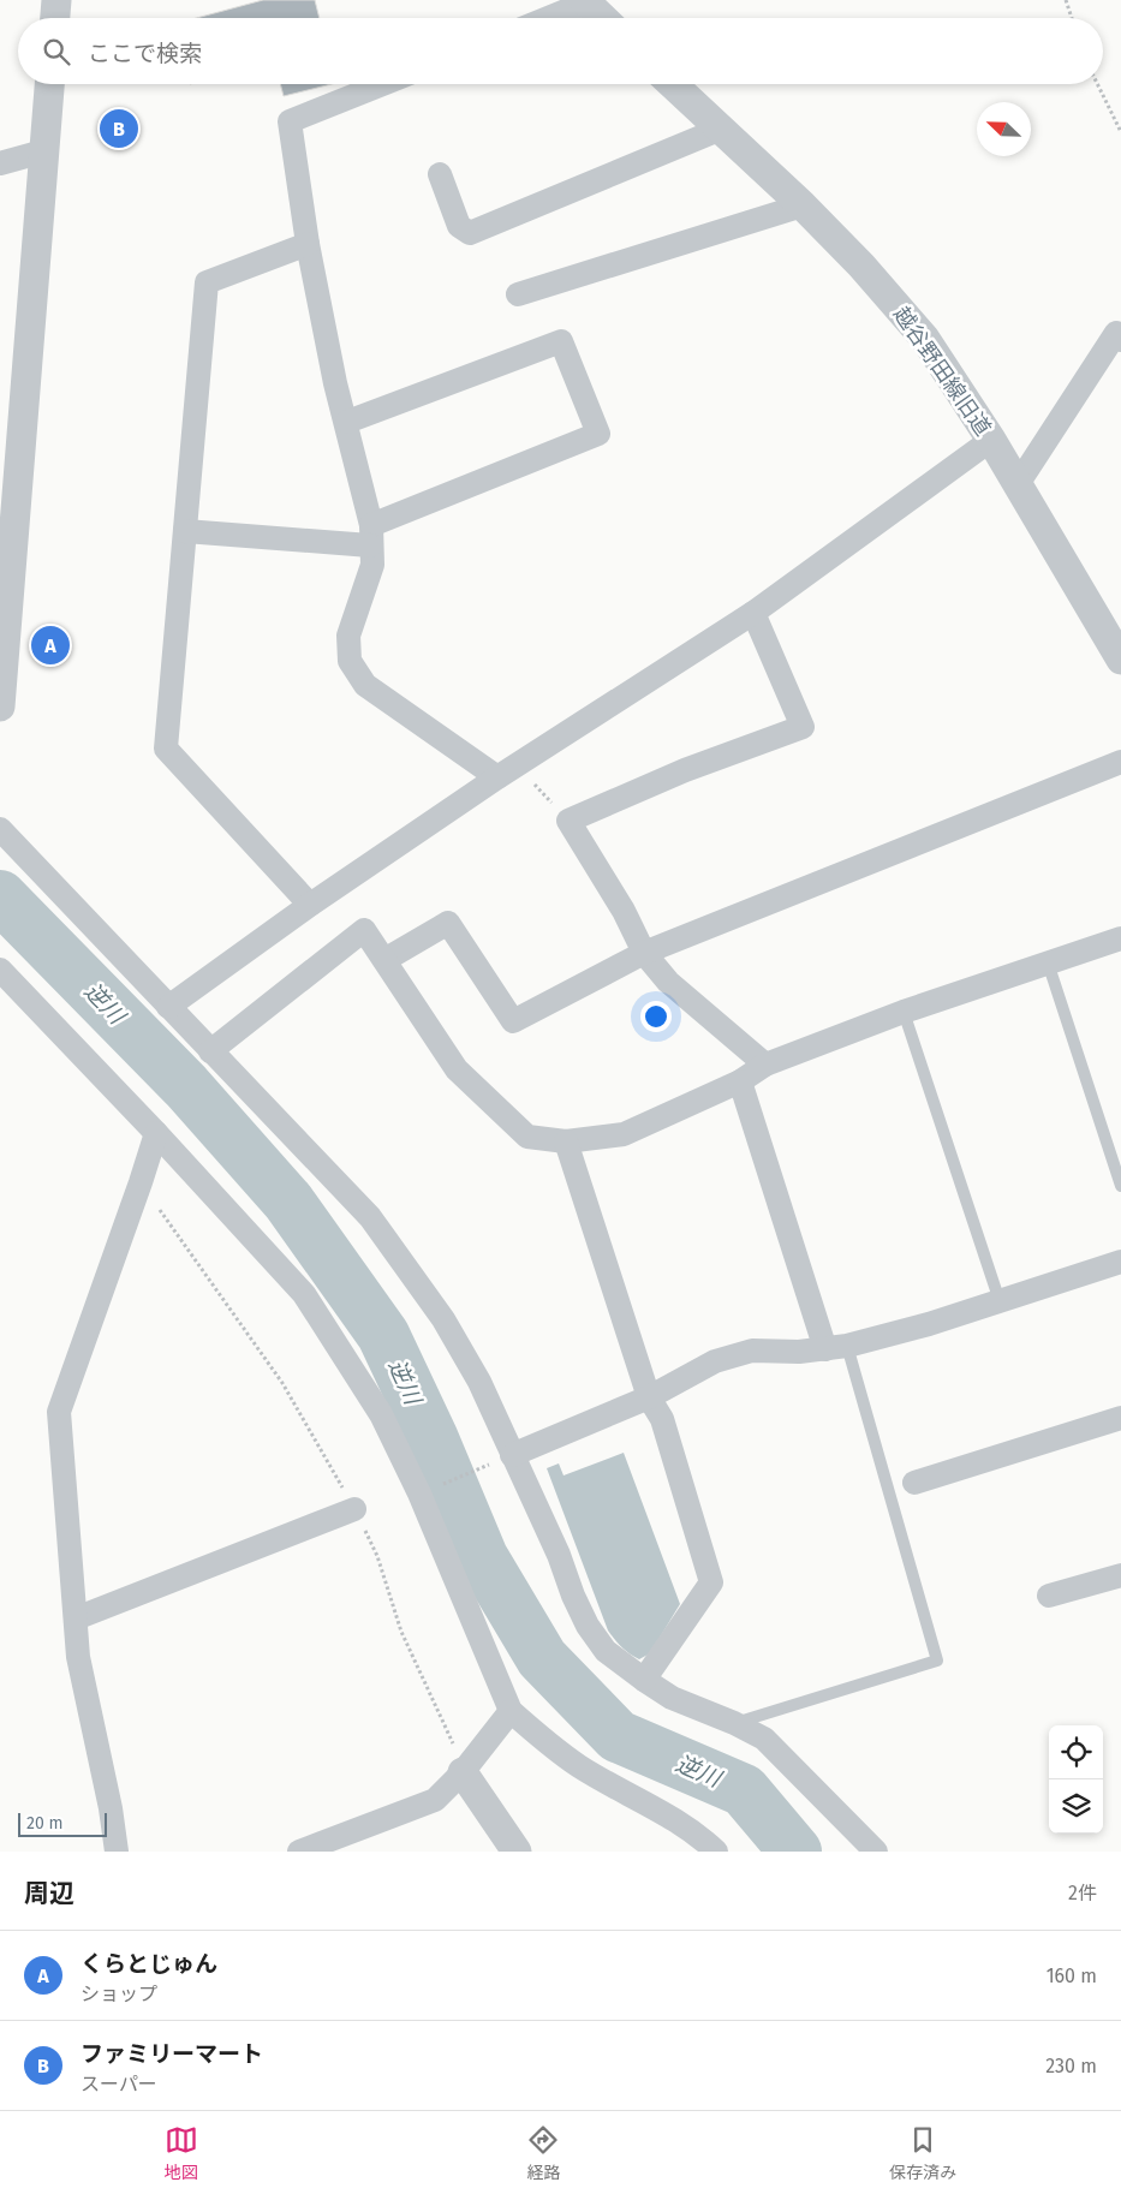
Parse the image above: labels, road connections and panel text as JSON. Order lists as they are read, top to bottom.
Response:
{
  "streets": {
    "street": ["越谷野田線旧道"]
  },
  "water": ["逆川"],
  "scale_bar": "20 m",
  "north": "top left",
  "page": {
    "search": "ここで検索",
    "pins": ["B", "A"],
    "scale": "20 m",
    "heading": ["周辺", "2件"],
    "list": [
      {
        "mark": "A",
        "name": "くらとじゅん",
        "note": "ショップ",
        "value": "160 m"
      },
      {
        "mark": "B",
        "name": "ファミリーマート",
        "note": "スーパー",
        "value": "230 m"
      }
    ],
    "nav": ["地図", "経路", "保存済み"]
  }
}
